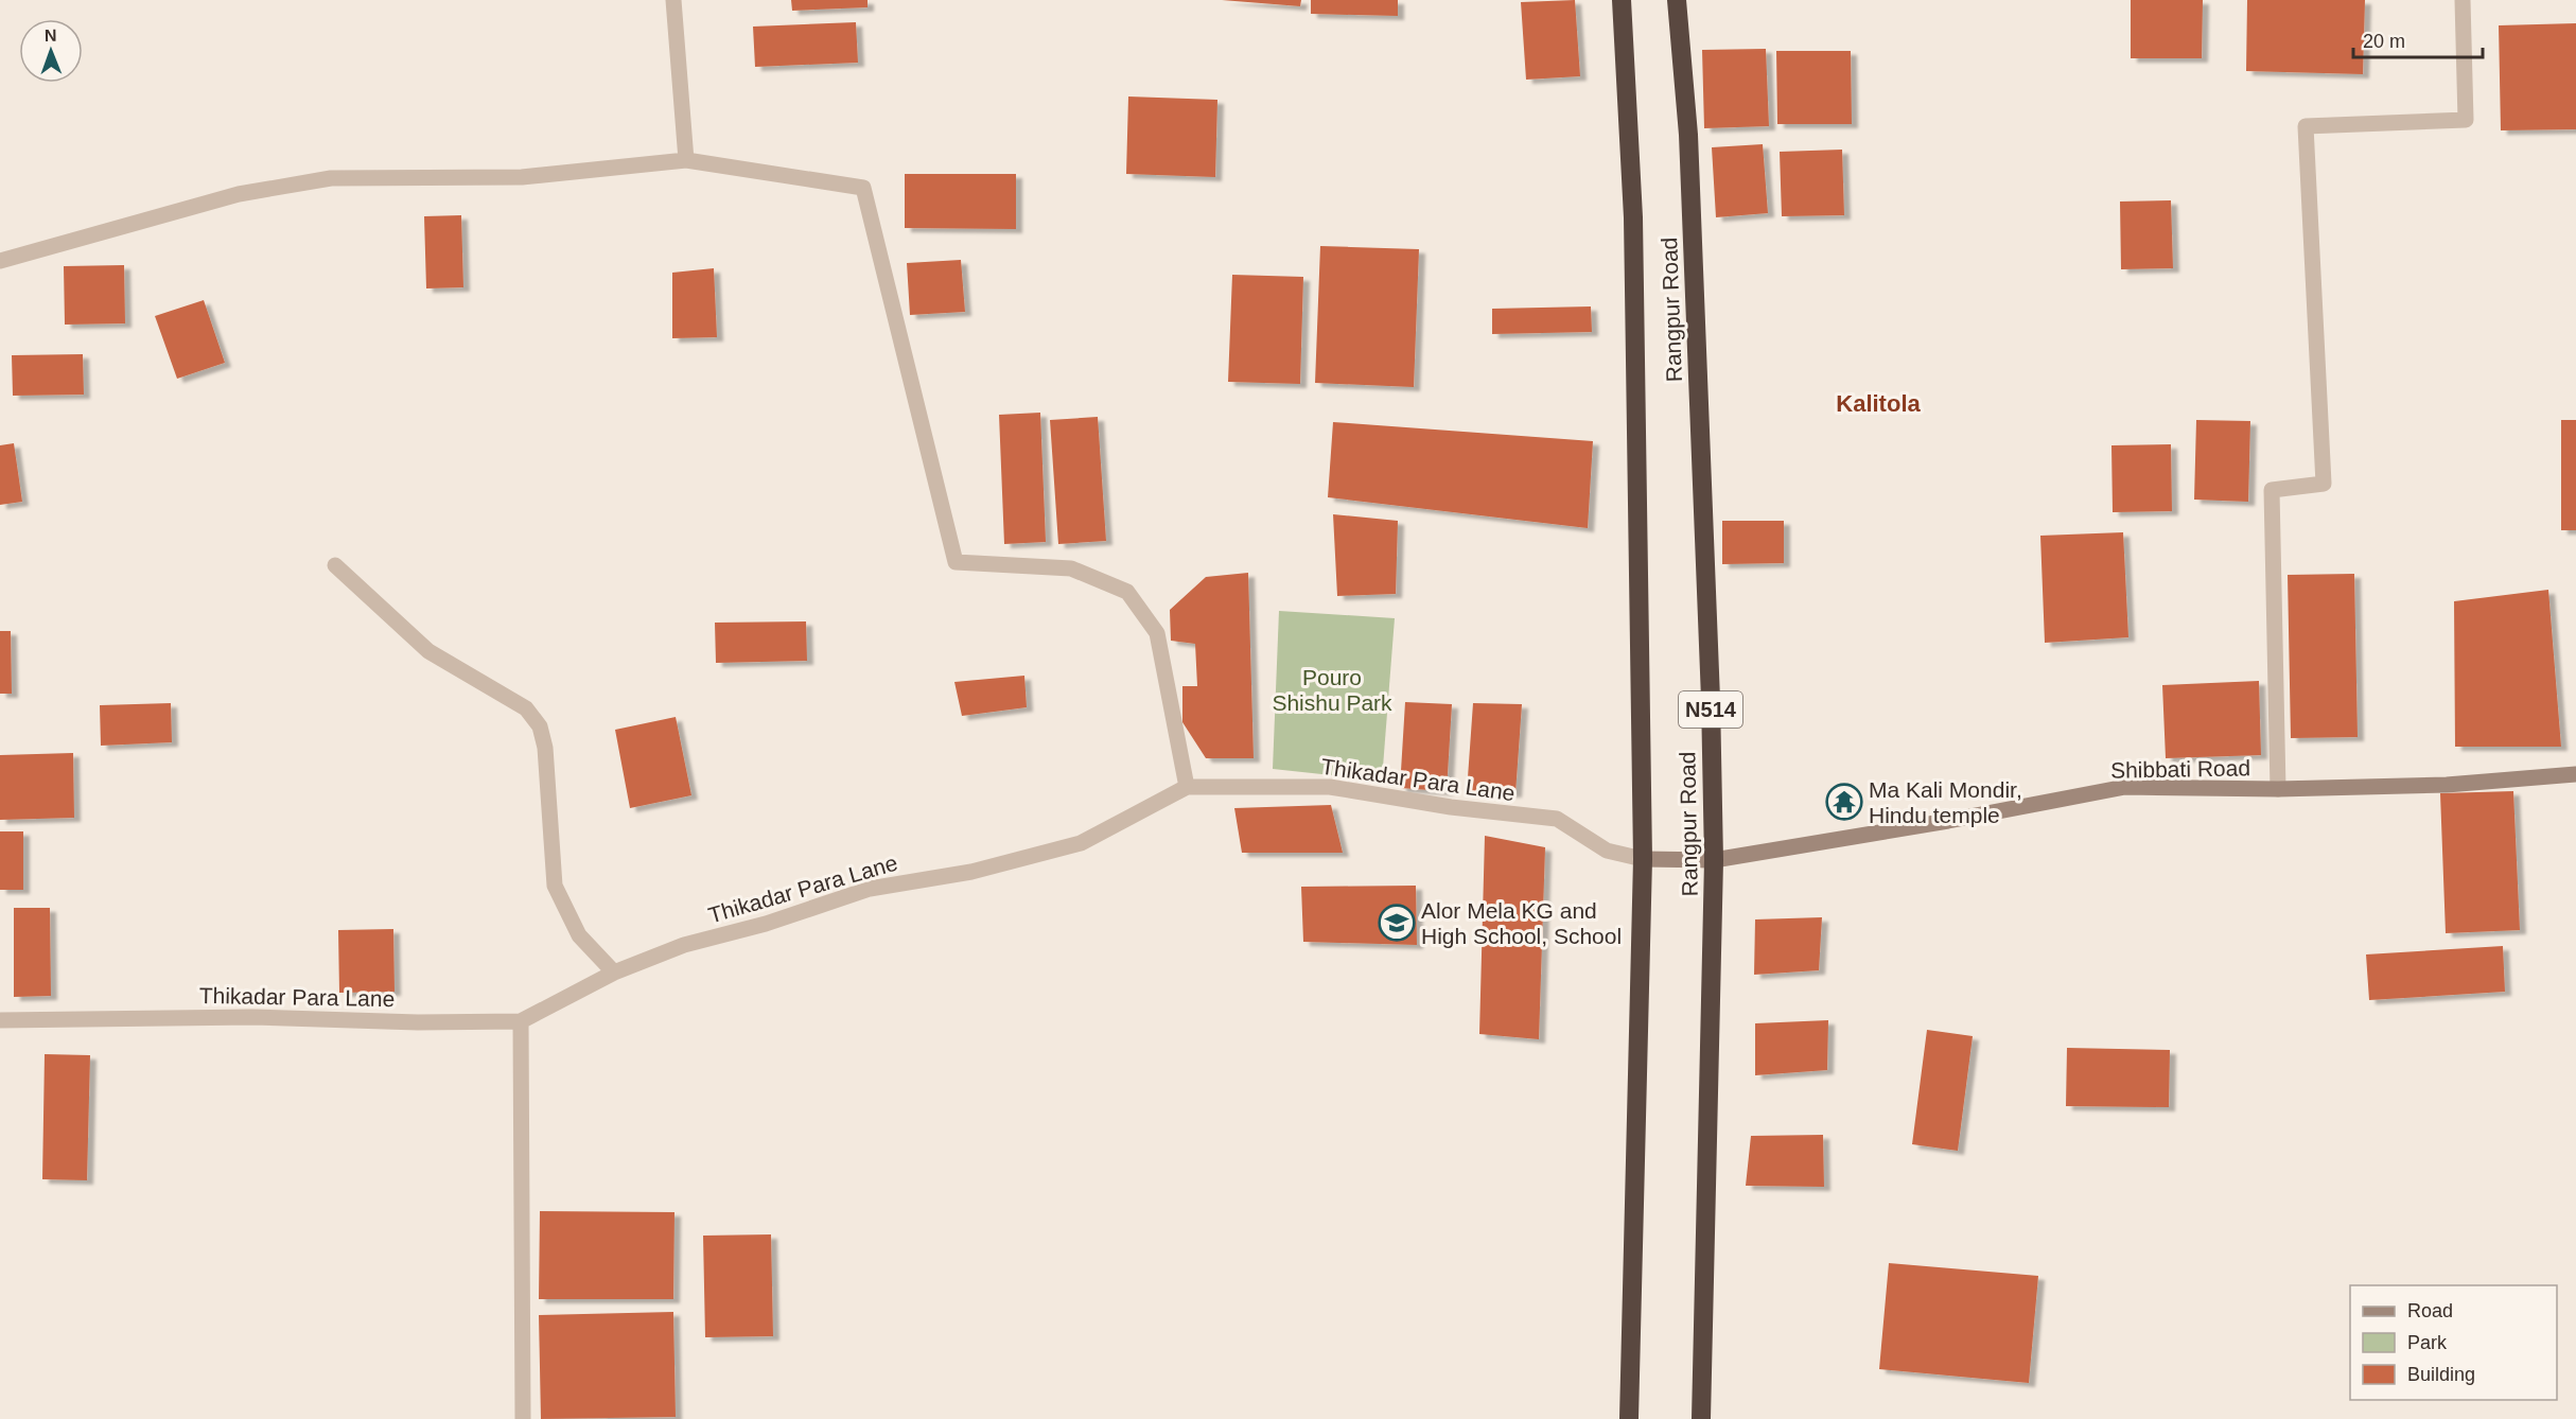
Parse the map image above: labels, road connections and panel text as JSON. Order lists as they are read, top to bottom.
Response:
{
  "streets": {
    "highway": ["Rangpur Road", "N514"],
    "street": ["Shibbati Road", "Thikadar Para Lane"]
  },
  "crossings": [
    ["Rangpur Road", "Shibbati Road"],
    ["Rangpur Road", "Thikadar Para Lane"],
    ["Shibbati Road", "Thikadar Para Lane"]
  ],
  "districts": ["Kalitola"],
  "parks": ["Pouro Shishu Park"],
  "places": {
    "temple": ["Ma Kali Mondir, Hindu temple"],
    "school or university": ["Alor Mela KG and High School, School"]
  },
  "legend": ["Road", "Park", "Building"],
  "scale_bar": "20 m",
  "north": "top"
}
